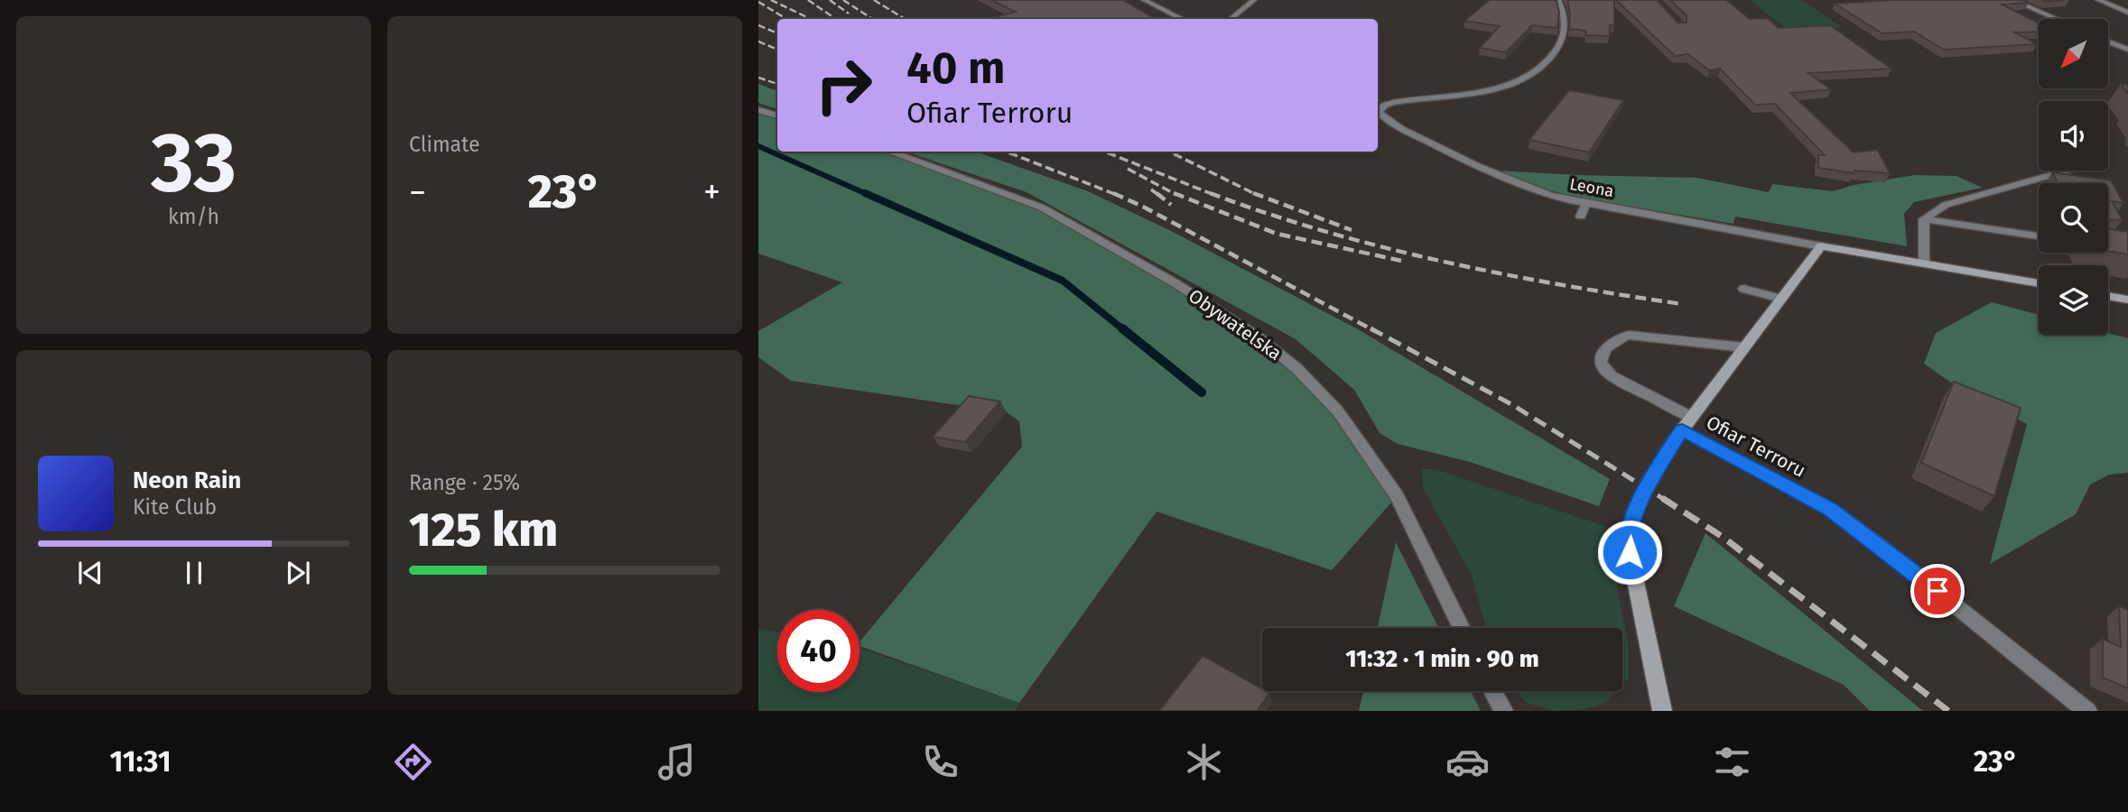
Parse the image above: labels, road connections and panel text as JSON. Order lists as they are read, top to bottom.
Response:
{
  "streets": {
    "street": ["Leona", "Obywatelska", "Ofiar Terroru"]
  },
  "crossings": [
    ["Leona", "Ofiar Terroru"]
  ],
  "north": "bottom left",
  "page": {
    "tile": [
      ["33", "km/h"],
      "Climate",
      ["Range · 25%", "125 km"]
    ],
    "turn": ["40 m", "Ofiar Terroru"],
    "heat": ["−", "23°", "+"],
    "song": ["Neon Rain", "Kite Club"],
    "limit": "40",
    "trip": "11:32 · 1 min · 90 m",
    "tabs": ["11:31", "23°"]
  }
}
